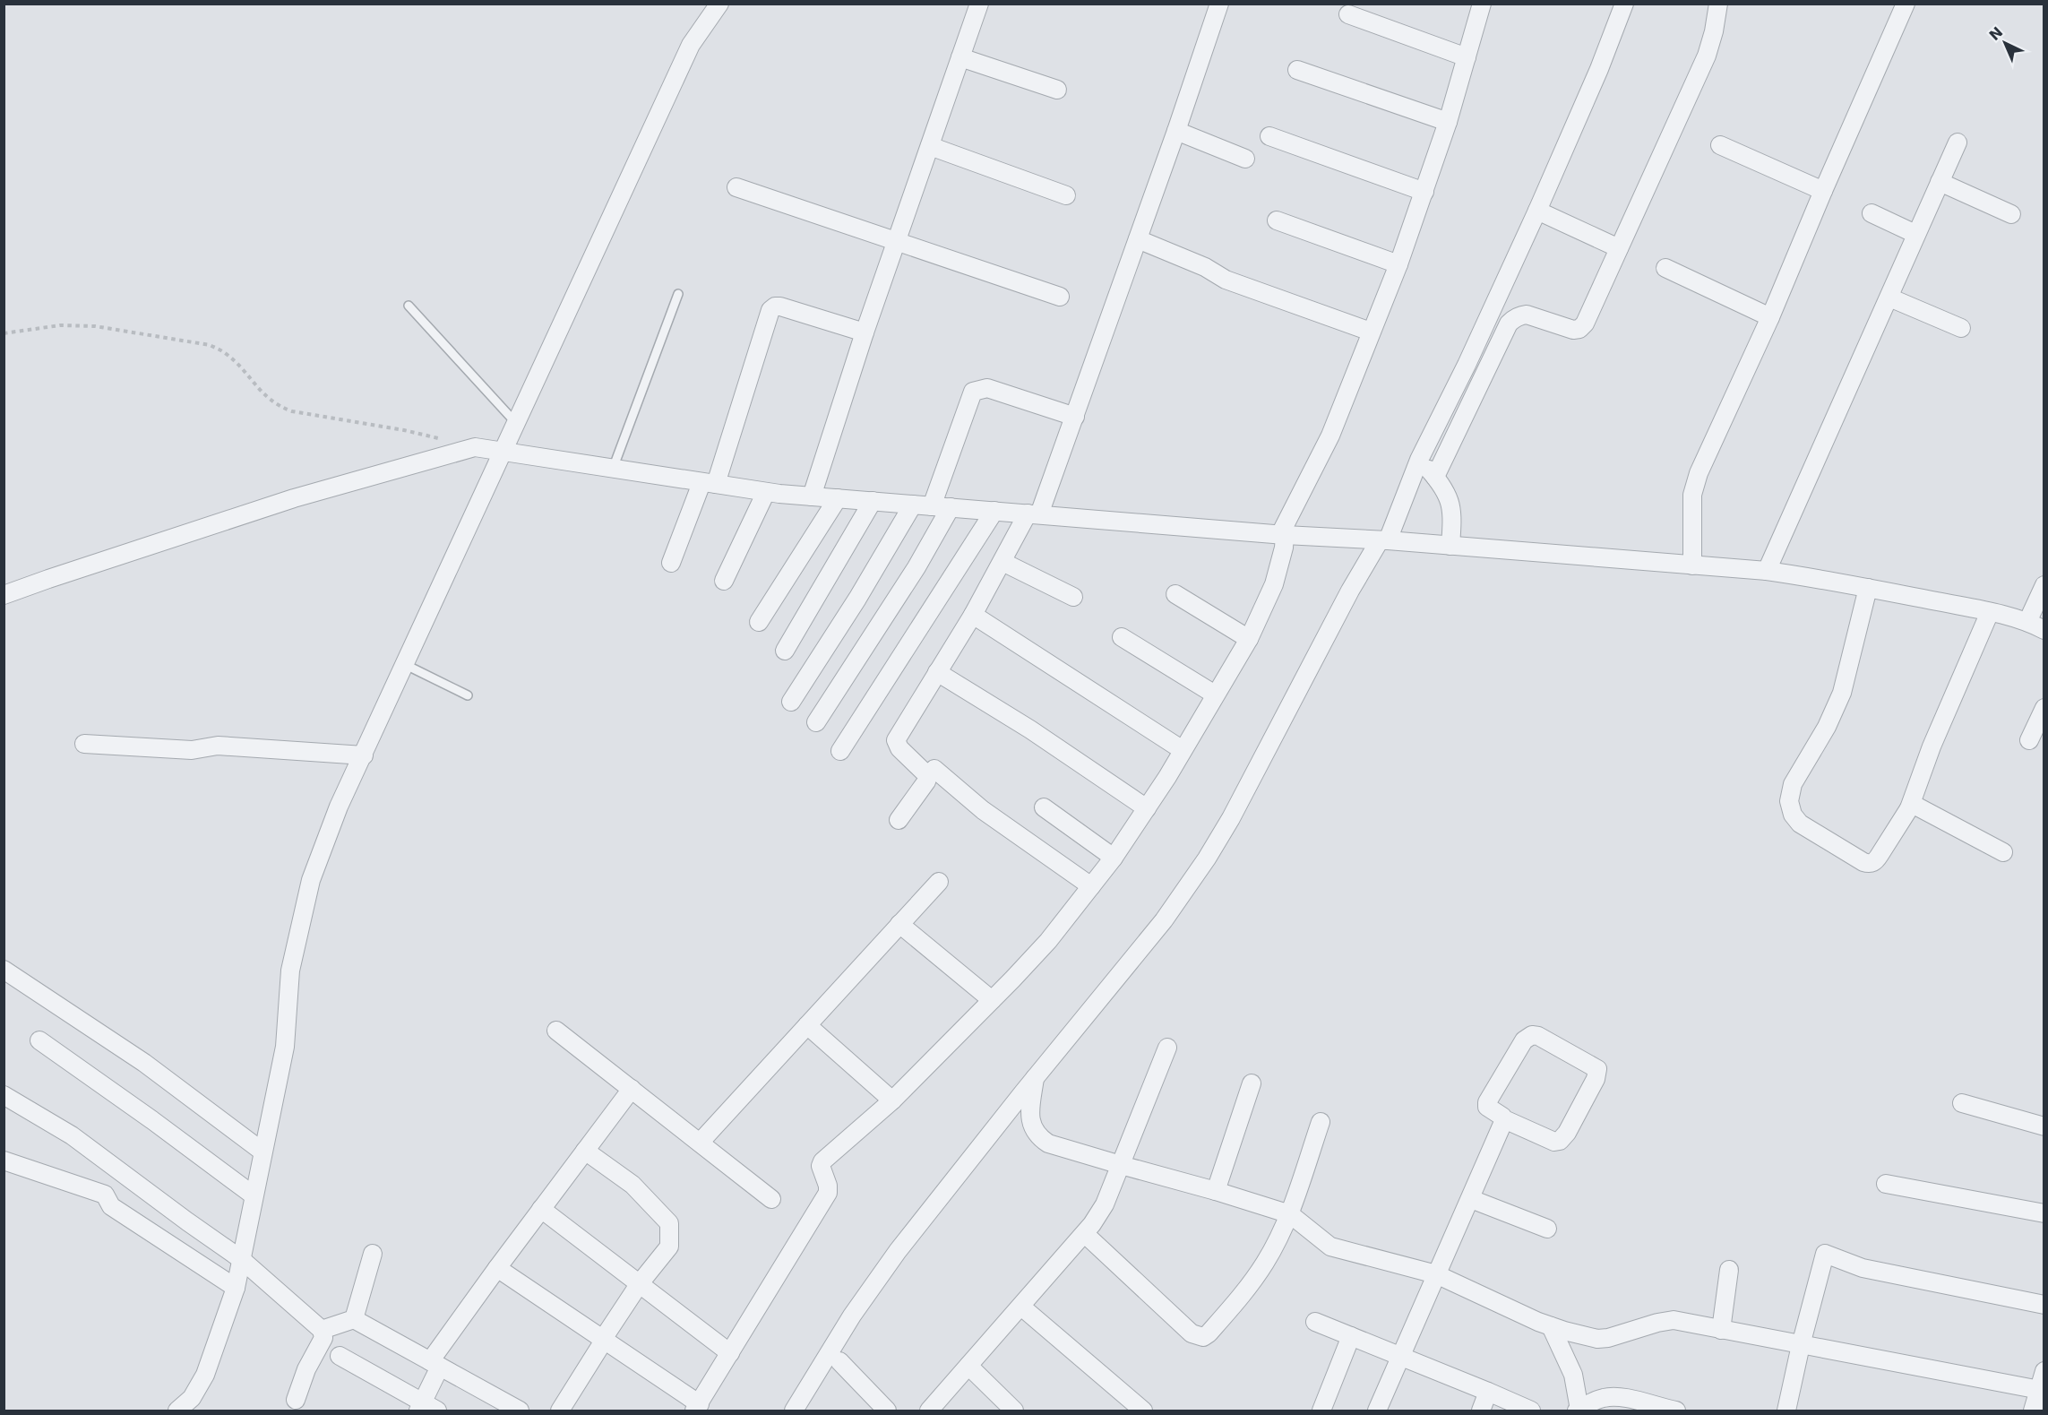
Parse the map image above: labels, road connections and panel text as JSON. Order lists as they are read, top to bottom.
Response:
{
  "north": "top left"
}
